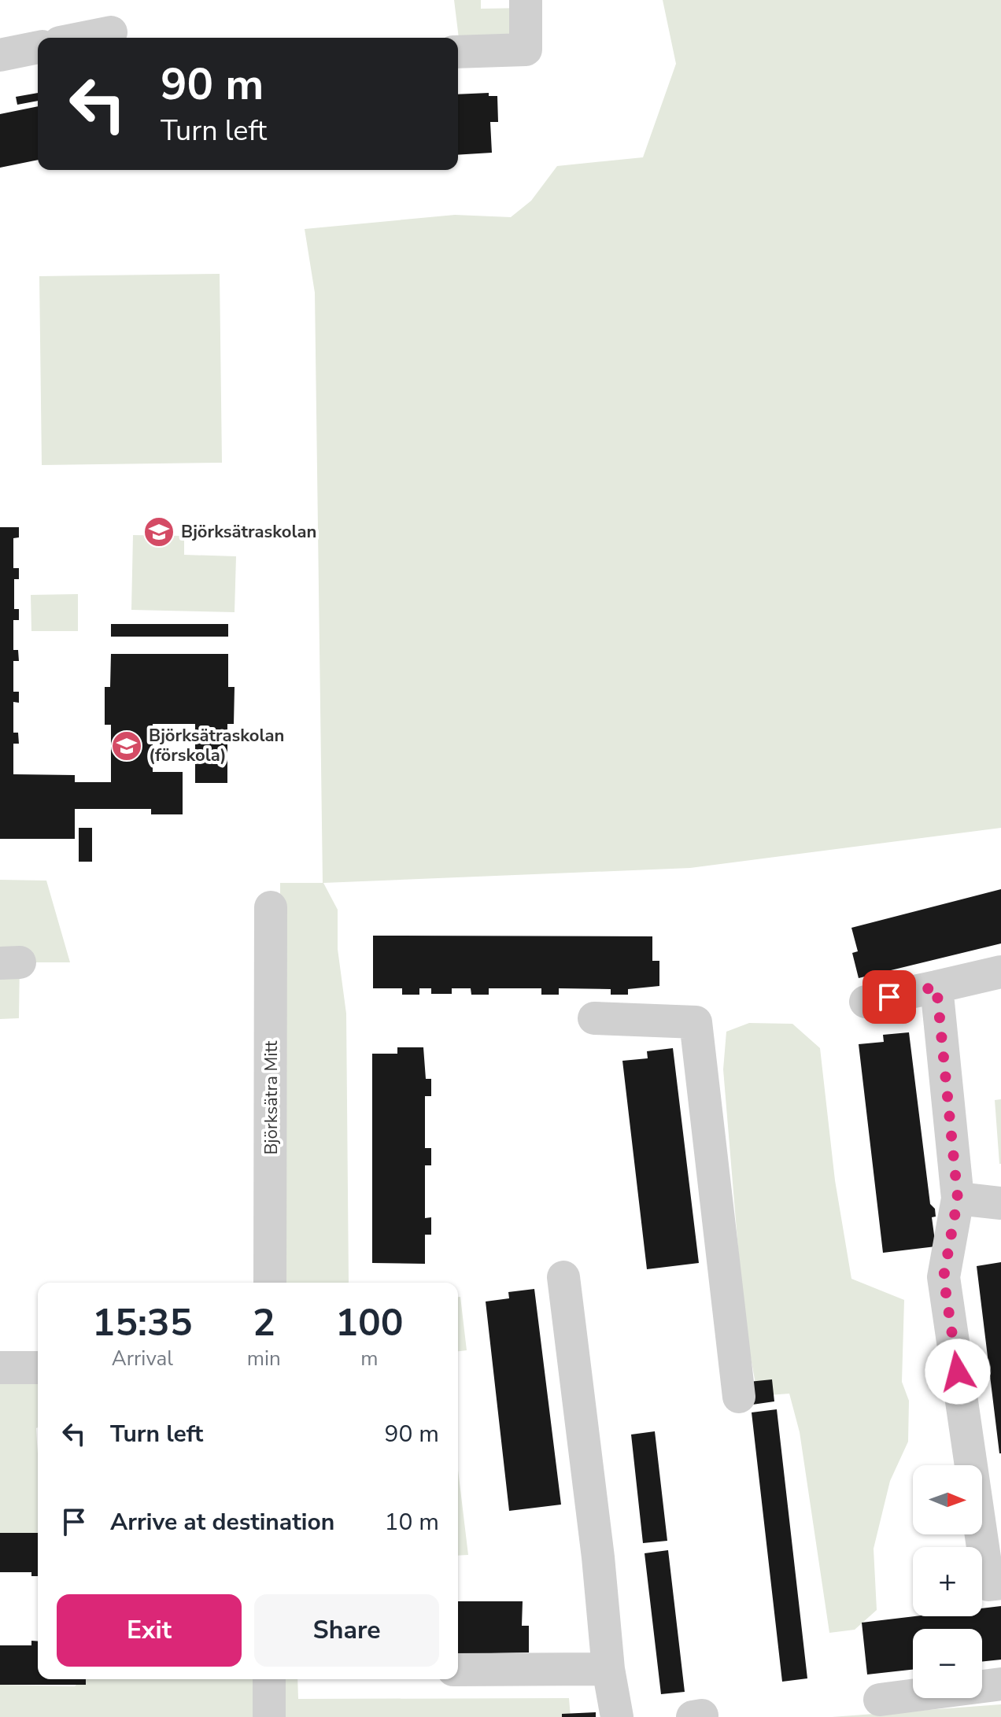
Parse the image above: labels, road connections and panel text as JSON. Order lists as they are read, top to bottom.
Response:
{
  "streets": {
    "street": ["Björksätra Mitt"]
  },
  "places": {
    "school or university": ["Björksätraskolan", "Björksätraskolan (förskola)"]
  },
  "north": "right",
  "page": {
    "turn": ["90 m", "Turn left"],
    "eta": [
      "15:35",
      "Arrival",
      "2",
      "min",
      "100",
      "m"
    ],
    "list": [
      {
        "name": "Turn left",
        "value": "90 m"
      },
      {
        "name": "Arrive at destination",
        "value": "10 m"
      }
    ],
    "map_buttons": ["+", "−"],
    "buttons": ["Exit", "Share"]
  }
}
